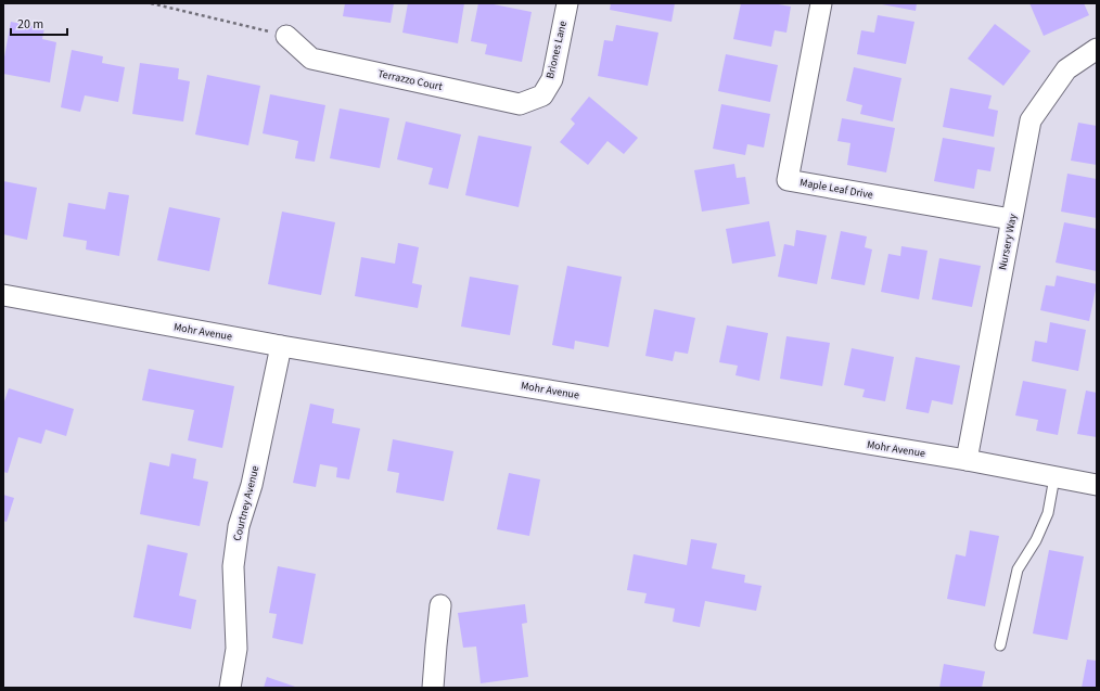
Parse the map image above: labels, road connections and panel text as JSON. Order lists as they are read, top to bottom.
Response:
{
  "streets": {
    "street": [
      "Briones Lane",
      "Terrazzo Court",
      "Maple Leaf Drive",
      "Nursery Way",
      "Mohr Avenue",
      "Courtney Avenue"
    ]
  },
  "crossings": [
    ["Briones Lane", "Terrazzo Court"],
    ["Maple Leaf Drive", "Nursery Way"],
    ["Nursery Way", "Mohr Avenue"],
    ["Mohr Avenue", "Courtney Avenue"]
  ],
  "scale_bar": "20 m"
}
